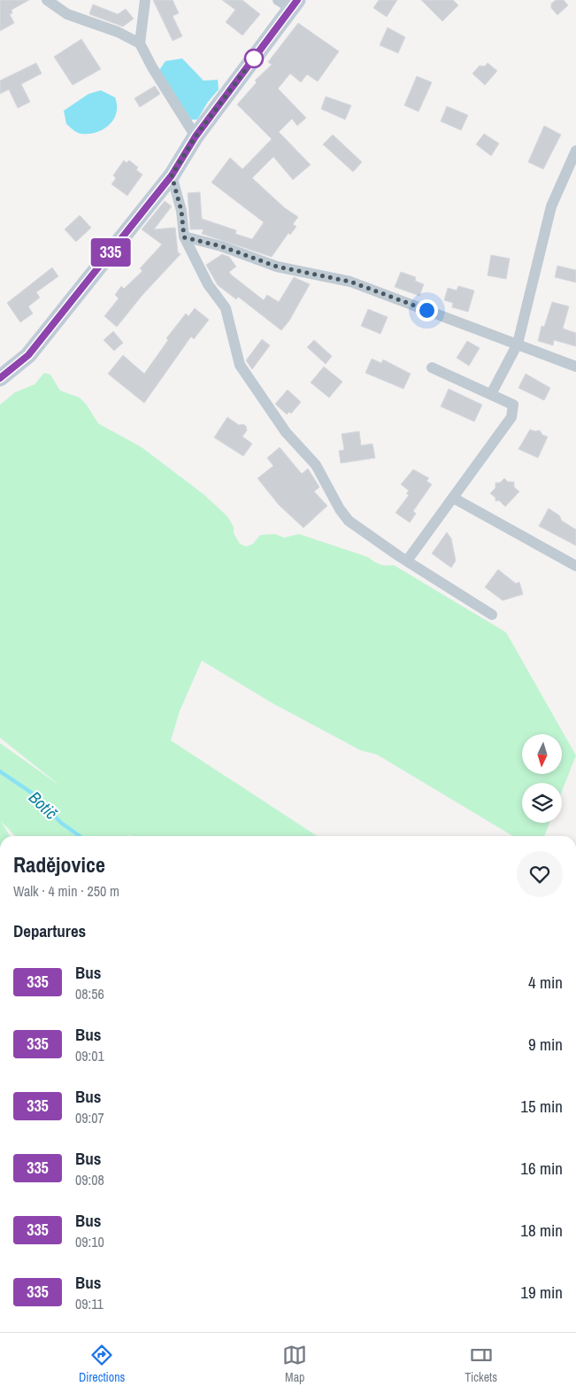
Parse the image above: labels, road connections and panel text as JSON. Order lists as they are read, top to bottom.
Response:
{
  "water": ["Botič"],
  "lines": ["bus line 335"],
  "north": "bottom",
  "page": {
    "on_map": "335",
    "heading": [
      ["Radějovice", "Walk · 4 min · 250 m"],
      "Departures"
    ],
    "list": [
      {
        "mark": "335",
        "name": "Bus",
        "note": "08:56",
        "value": "4 min"
      },
      {
        "mark": "335",
        "name": "Bus",
        "note": "09:01",
        "value": "9 min"
      },
      {
        "mark": "335",
        "name": "Bus",
        "note": "09:07",
        "value": "15 min"
      },
      {
        "mark": "335",
        "name": "Bus",
        "note": "09:08",
        "value": "16 min"
      },
      {
        "mark": "335",
        "name": "Bus",
        "note": "09:10",
        "value": "18 min"
      },
      {
        "mark": "335",
        "name": "Bus",
        "note": "09:11",
        "value": "19 min"
      }
    ],
    "tabs": ["Directions", "Map", "Tickets"]
  }
}
